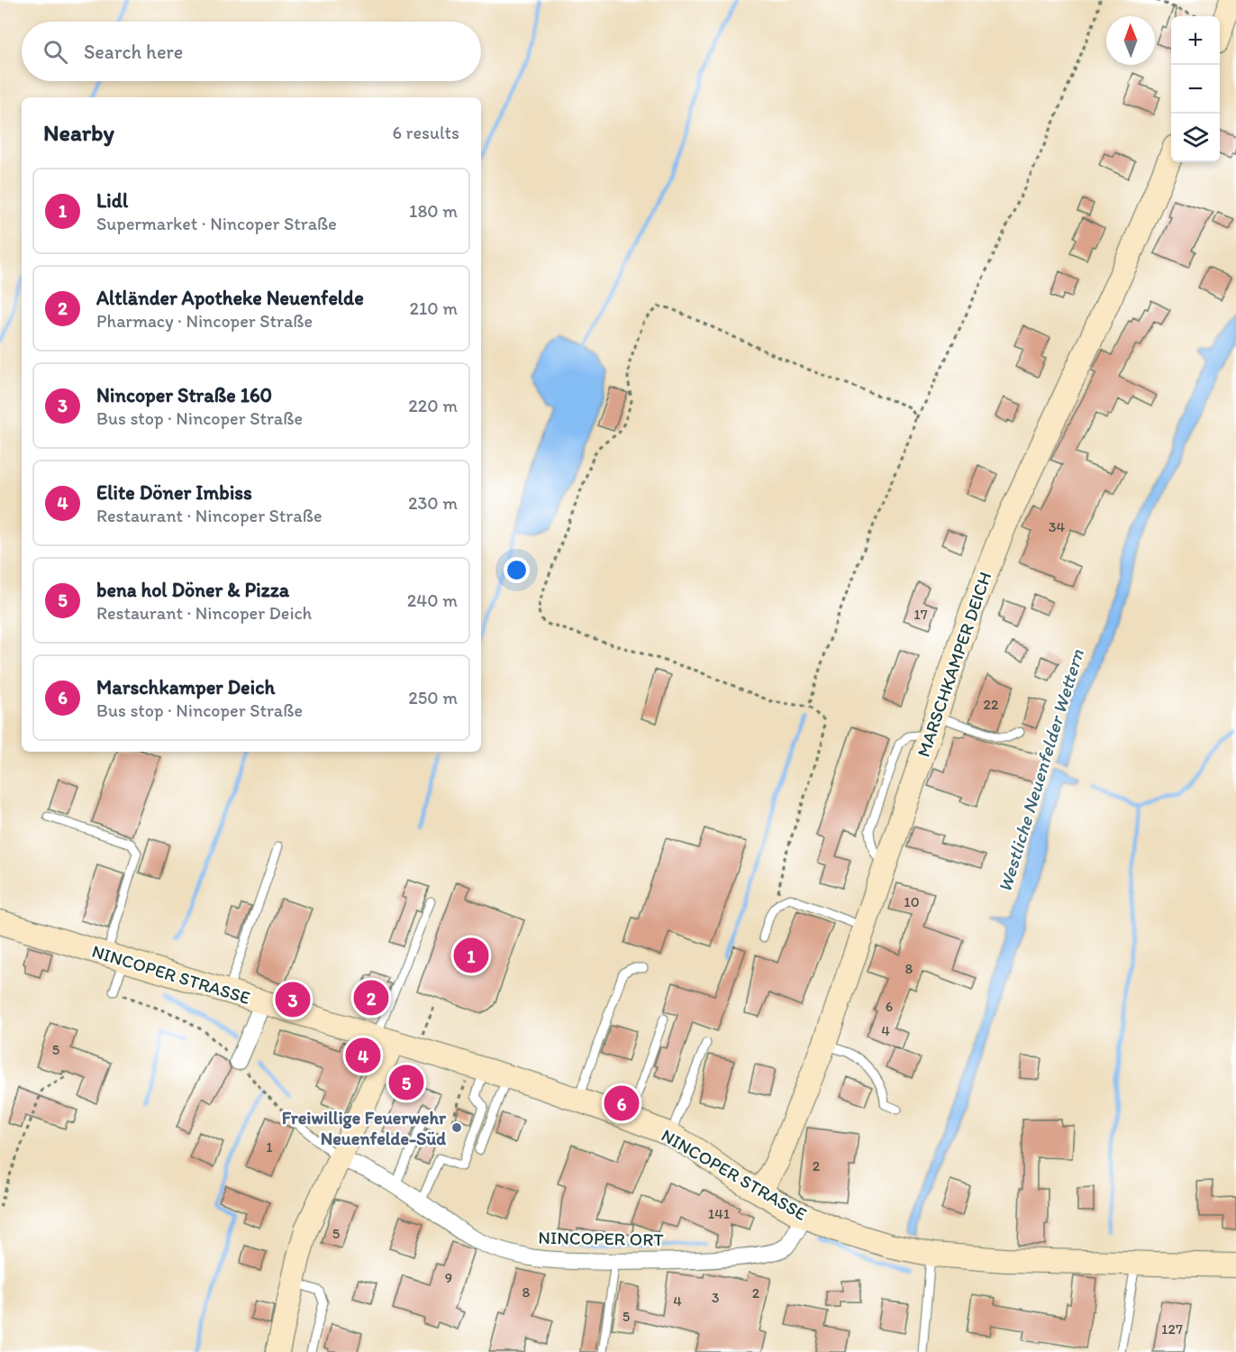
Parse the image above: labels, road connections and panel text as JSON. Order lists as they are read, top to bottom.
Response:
{
  "streets": {
    "main road": ["MARSCHKAMPER DEICH", "NINCOPER STRASSE"],
    "street": ["NINCOPER ORT"]
  },
  "crossings": [
    ["MARSCHKAMPER DEICH", "NINCOPER STRASSE"],
    ["NINCOPER STRASSE", "NINCOPER ORT"]
  ],
  "water": ["Westliche Neuenfelder Wettern"],
  "places": ["Freiwillige Feuerwehr Neuenfelde-Süd"],
  "house_numbers": [
    "34",
    "17",
    "22",
    "10",
    "8",
    "6",
    "4",
    "5",
    "1",
    "2",
    "141",
    "5",
    "9",
    "8",
    "2",
    "3",
    "4",
    "5",
    "127"
  ],
  "north": "top",
  "page": {
    "map_buttons": ["+", "−"],
    "search": "Search here",
    "heading": ["Nearby", "6 results"],
    "list": [
      {
        "mark": "1",
        "name": "Lidl",
        "note": "Supermarket · Nincoper Straße",
        "value": "180 m"
      },
      {
        "mark": "2",
        "name": "Altländer Apotheke Neuenfelde",
        "note": "Pharmacy · Nincoper Straße",
        "value": "210 m"
      },
      {
        "mark": "3",
        "name": "Nincoper Straße 160",
        "note": "Bus stop · Nincoper Straße",
        "value": "220 m"
      },
      {
        "mark": "4",
        "name": "Elite Döner Imbiss",
        "note": "Restaurant · Nincoper Straße",
        "value": "230 m"
      },
      {
        "mark": "5",
        "name": "bena hol Döner & Pizza",
        "note": "Restaurant · Nincoper Deich",
        "value": "240 m"
      },
      {
        "mark": "6",
        "name": "Marschkamper Deich",
        "note": "Bus stop · Nincoper Straße",
        "value": "250 m"
      }
    ],
    "pins": [
      "1",
      "2",
      "3",
      "4",
      "5",
      "6"
    ]
  }
}
